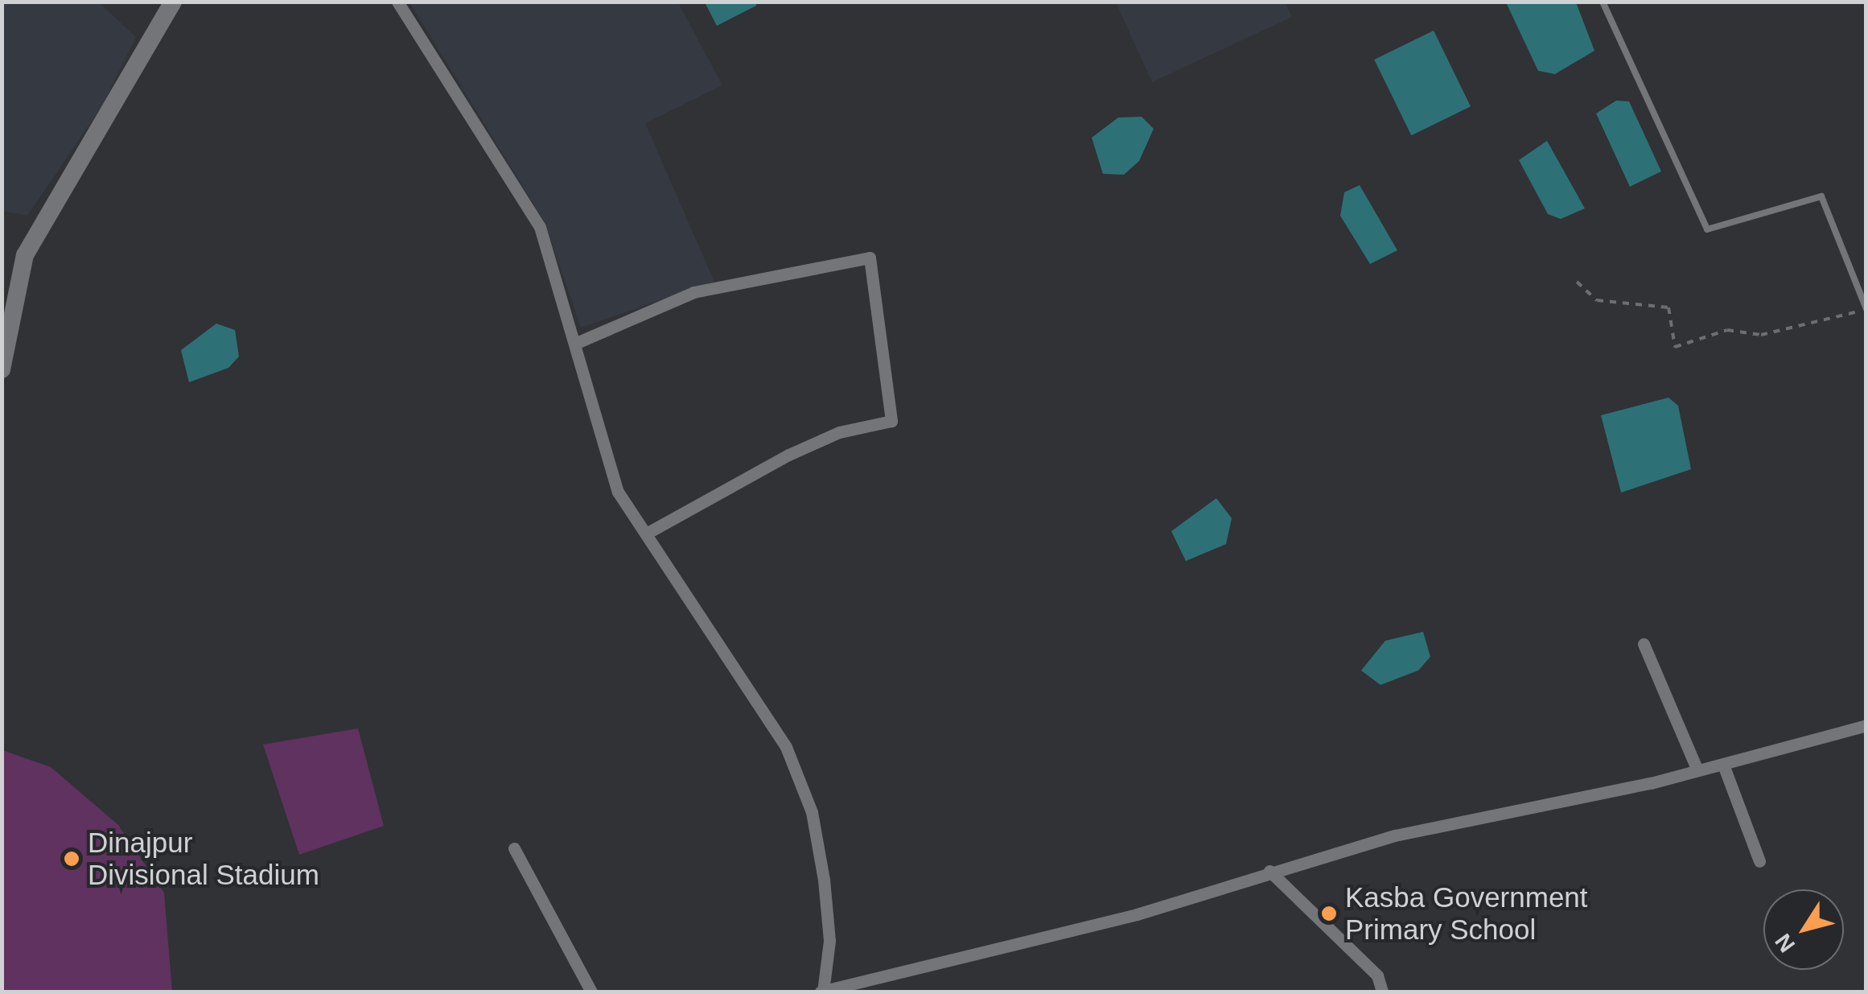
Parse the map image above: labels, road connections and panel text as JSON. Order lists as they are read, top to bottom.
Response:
{
  "places": ["Dinajpur Divisional Stadium", "Kasba Government Primary School"],
  "north": "bottom left"
}
